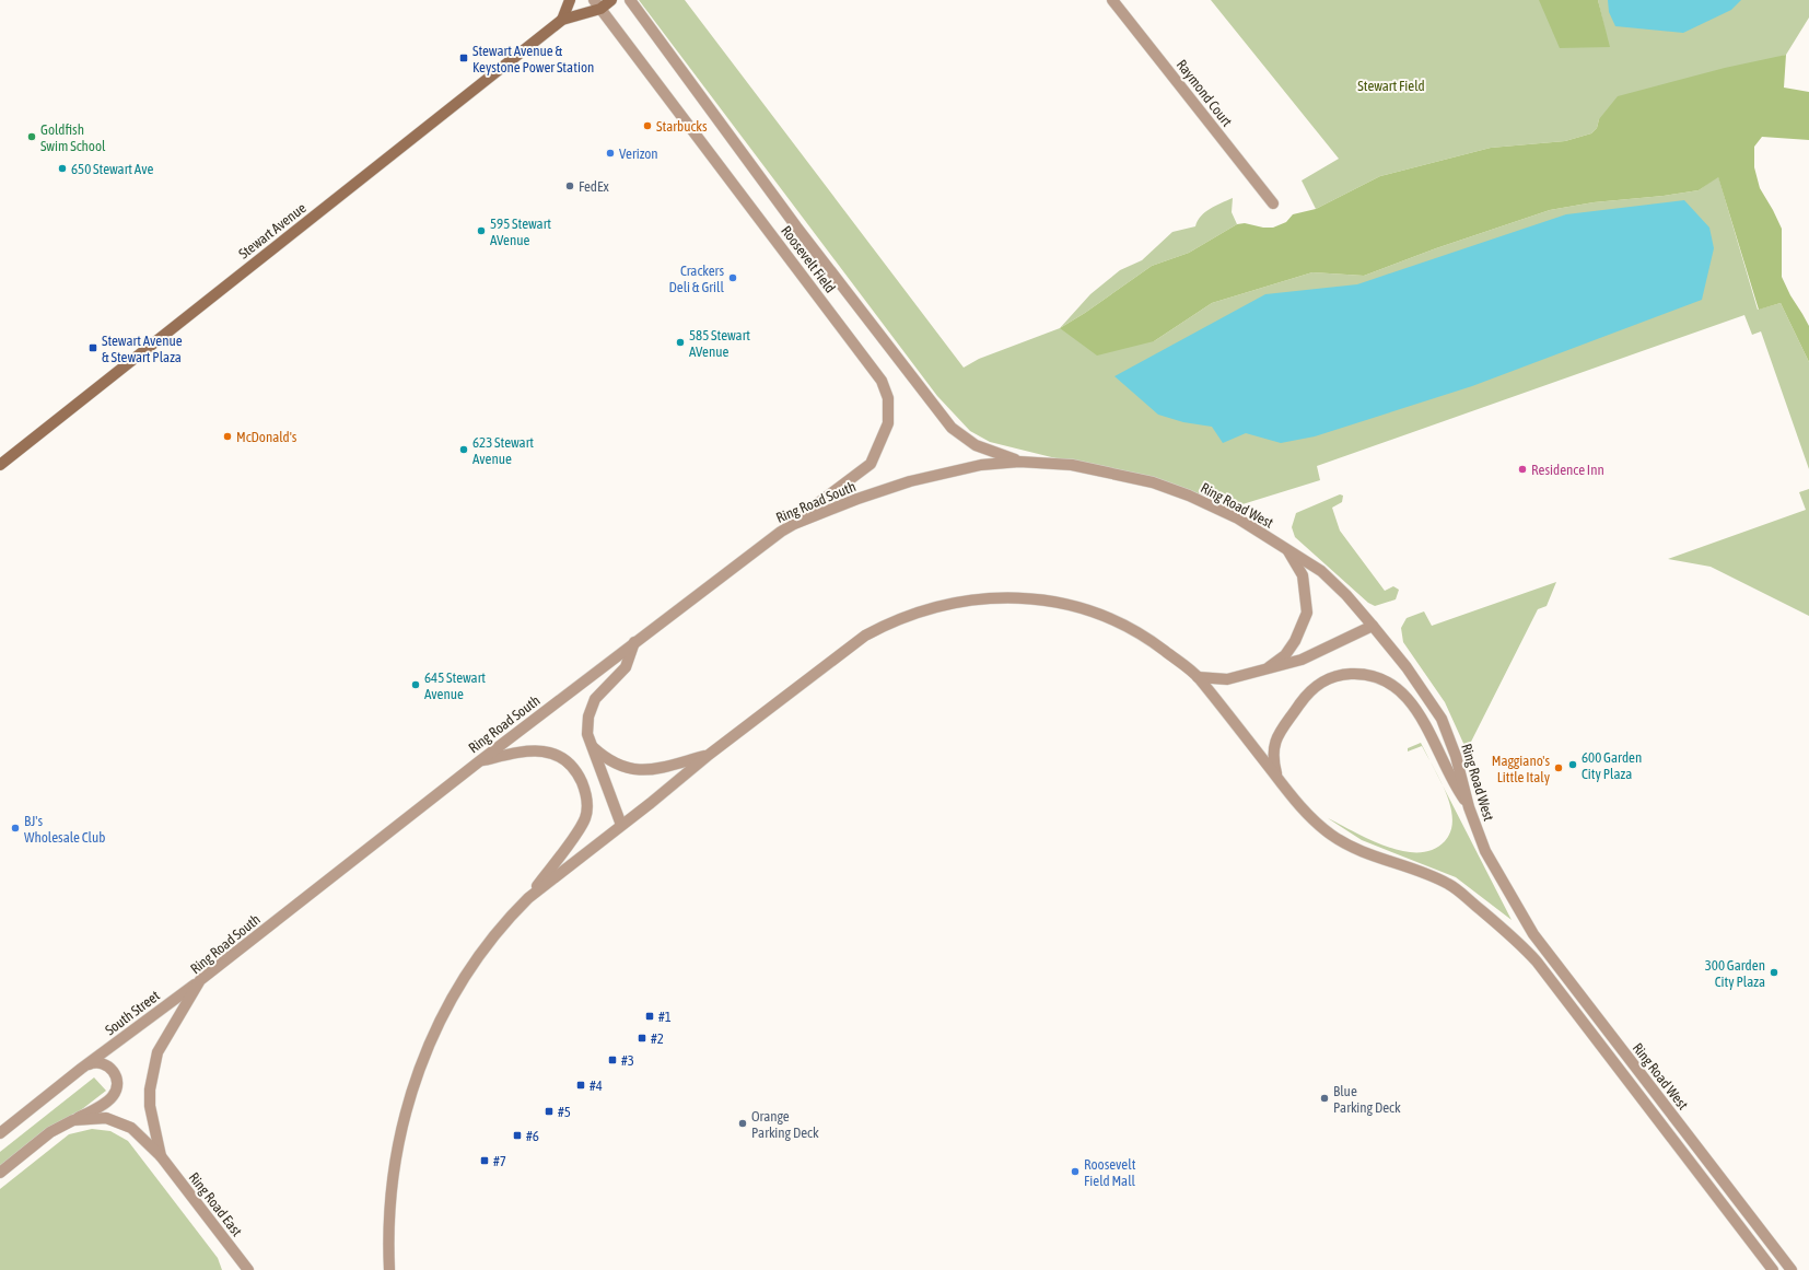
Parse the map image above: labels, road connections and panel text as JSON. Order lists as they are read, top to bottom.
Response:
{
  "streets": {
    "main road": ["Stewart Avenue"],
    "street": [
      "Raymond Court",
      "Roosevelt Field",
      "Ring Road South",
      "Ring Road West",
      "South Street",
      "Ring Road East"
    ]
  },
  "crossings": [
    ["Stewart Avenue", "Roosevelt Field"],
    ["Roosevelt Field", "Ring Road South"],
    ["Roosevelt Field", "Ring Road West"],
    ["Ring Road South", "Ring Road West"],
    ["Ring Road South", "South Street"],
    ["Ring Road South", "Ring Road East"],
    ["South Street", "Ring Road East"]
  ],
  "parks": ["Stewart Field"],
  "places": {
    "transit": [
      "Stewart Avenue & Keystone Power Station",
      "Stewart Avenue & Stewart Plaza",
      "#1",
      "#2",
      "#3",
      "#4",
      "#5",
      "#6",
      "#7"
    ],
    "other": [
      "Starbucks",
      "Goldfish Swim School",
      "Verizon",
      "650 Stewart Ave",
      "FedEx",
      "595 Stewart AVenue",
      "Crackers Deli & Grill",
      "585 Stewart AVenue",
      "McDonald's",
      "623 Stewart Avenue",
      "Residence Inn",
      "645 Stewart Avenue",
      "600 Garden City Plaza",
      "Maggiano's Little Italy",
      "BJ's Wholesale Club",
      "300 Garden City Plaza",
      "Blue Parking Deck",
      "Orange Parking Deck",
      "Roosevelt Field Mall"
    ]
  }
}
